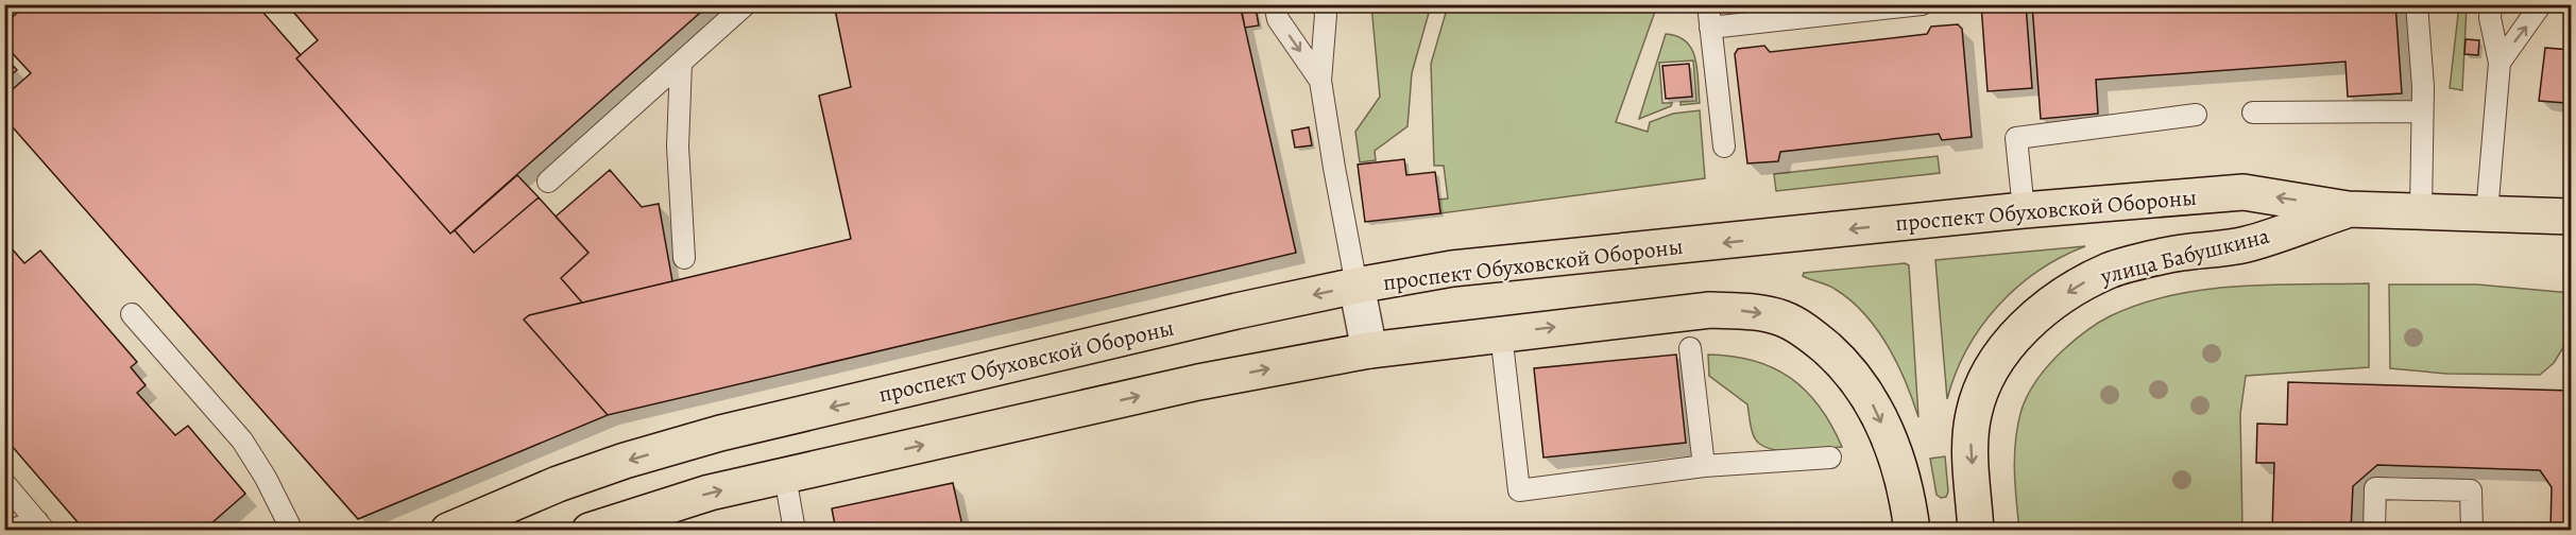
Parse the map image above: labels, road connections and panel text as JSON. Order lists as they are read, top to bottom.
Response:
{
  "streets": {
    "main road": ["проспект Обуховской Обороны", "улица Бабушкина"]
  },
  "crossings": [
    ["проспект Обуховской Обороны", "улица Бабушкина"]
  ],
  "one_way": ["улица Бабушкина"]
}
